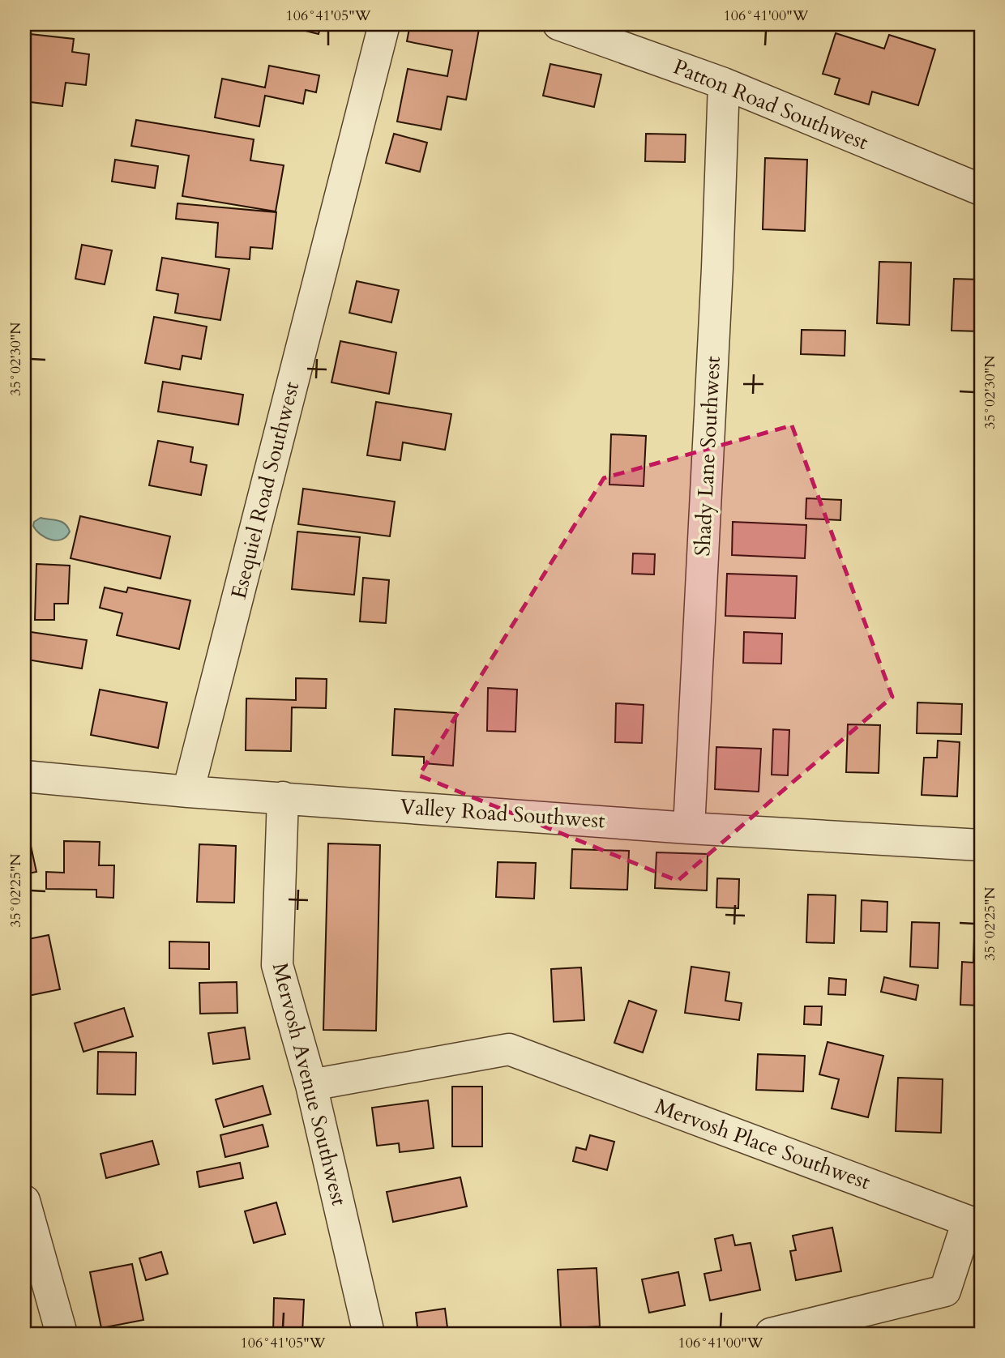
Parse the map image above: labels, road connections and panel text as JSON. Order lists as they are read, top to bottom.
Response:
{
  "streets": {
    "street": [
      "Patton Road Southwest",
      "Shady Lane Southwest",
      "Esequiel Road Southwest",
      "Valley Road Southwest",
      "Mervosh Avenue Southwest",
      "Mervosh Place Southwest"
    ]
  },
  "crossings": [
    ["Patton Road Southwest", "Shady Lane Southwest"],
    ["Shady Lane Southwest", "Valley Road Southwest"],
    ["Esequiel Road Southwest", "Valley Road Southwest"],
    ["Valley Road Southwest", "Mervosh Avenue Southwest"],
    ["Mervosh Avenue Southwest", "Mervosh Place Southwest"]
  ],
  "coordinates": [
    "106°41'05\"W",
    "106°41'00\"W",
    "35°02'30\"N",
    "35°02'25\"N"
  ]
}
